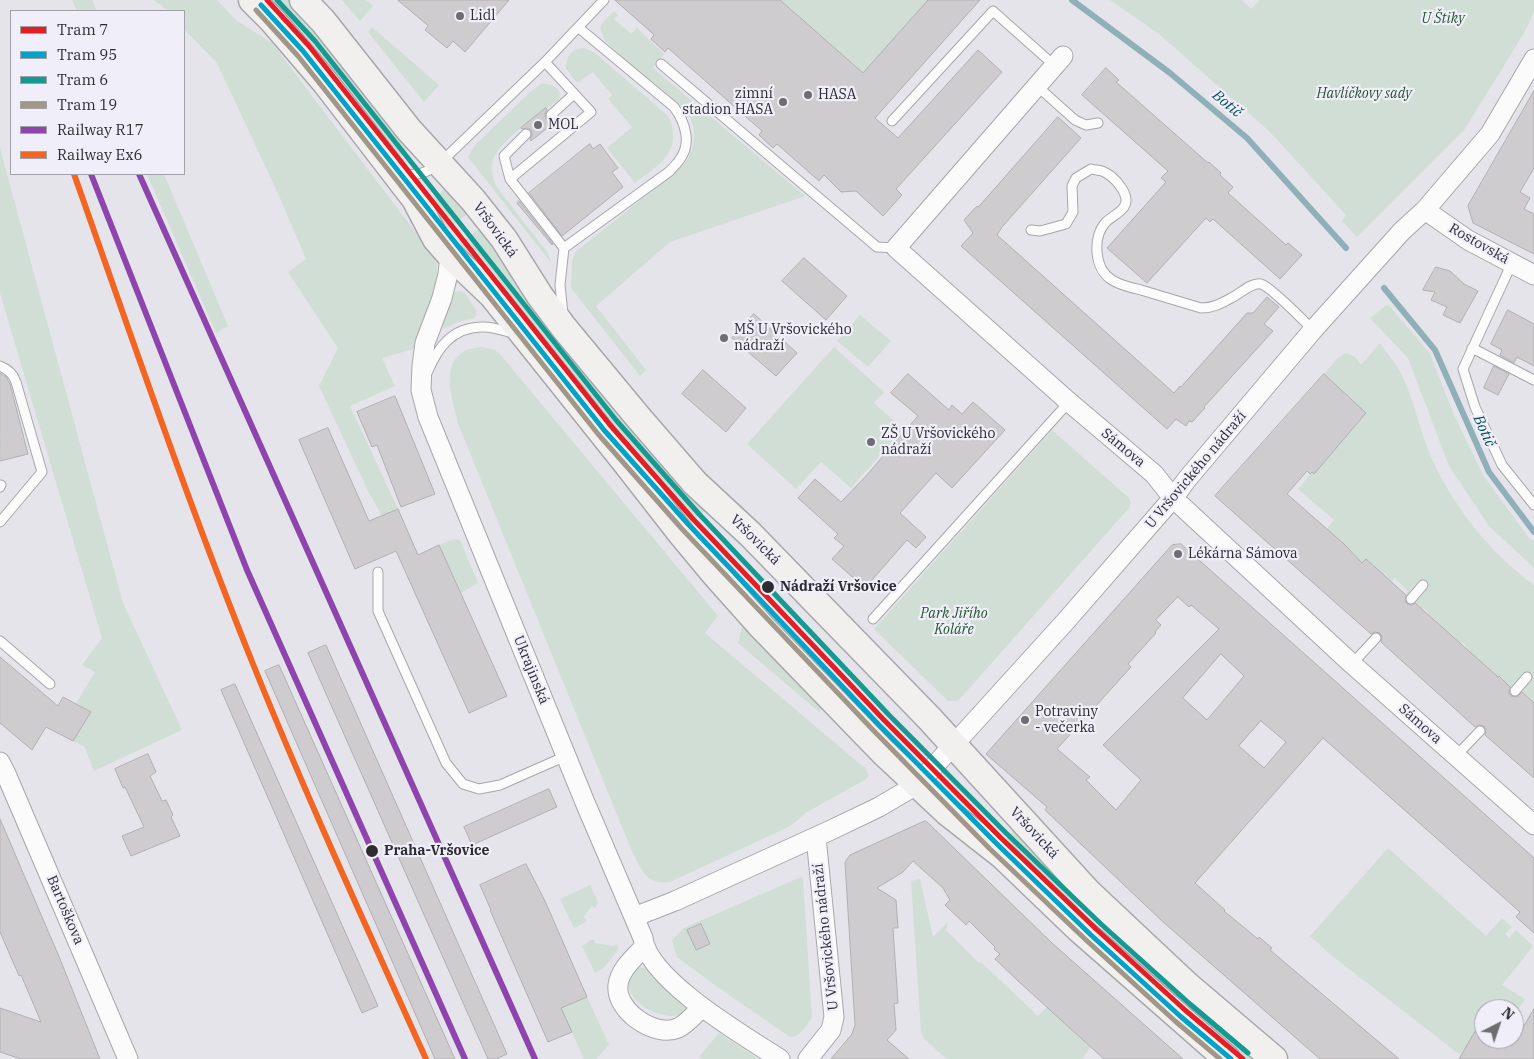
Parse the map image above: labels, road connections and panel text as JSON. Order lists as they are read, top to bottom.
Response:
{
  "streets": {
    "main road": ["Vršovická"],
    "street": [
      "Rostovská",
      "Sámova",
      "U Vršovického nádraží",
      "Ukrajinská",
      "Bartoškova"
    ]
  },
  "crossings": [
    ["Vršovická", "U Vršovického nádraží"],
    ["Rostovská", "U Vršovického nádraží"],
    ["Sámova", "U Vršovického nádraží"],
    ["U Vršovického nádraží", "Ukrajinská"]
  ],
  "water": ["Botič"],
  "parks": ["U Štiky", "Havlíčkovy sady", "Park Jiřího Koláře"],
  "places": [
    "Lidl",
    "HASA",
    "zimní stadion HASA",
    "MOL",
    "MŠ U Vršovického nádraží",
    "ZŠ U Vršovického nádraží",
    "Lékárna Sámova",
    "Nádraží Vršovice",
    "Potraviny - večerka",
    "Praha-Vršovice"
  ],
  "lines": [
    "tram line 7",
    "tram line 6",
    "tram line 95",
    "tram line 19",
    "rail line R17",
    "rail line Ex6"
  ],
  "legend": [
    "Tram 7",
    "Tram 95",
    "Tram 6",
    "Tram 19",
    "Railway R17",
    "Railway Ex6"
  ],
  "north": "top right"
}
